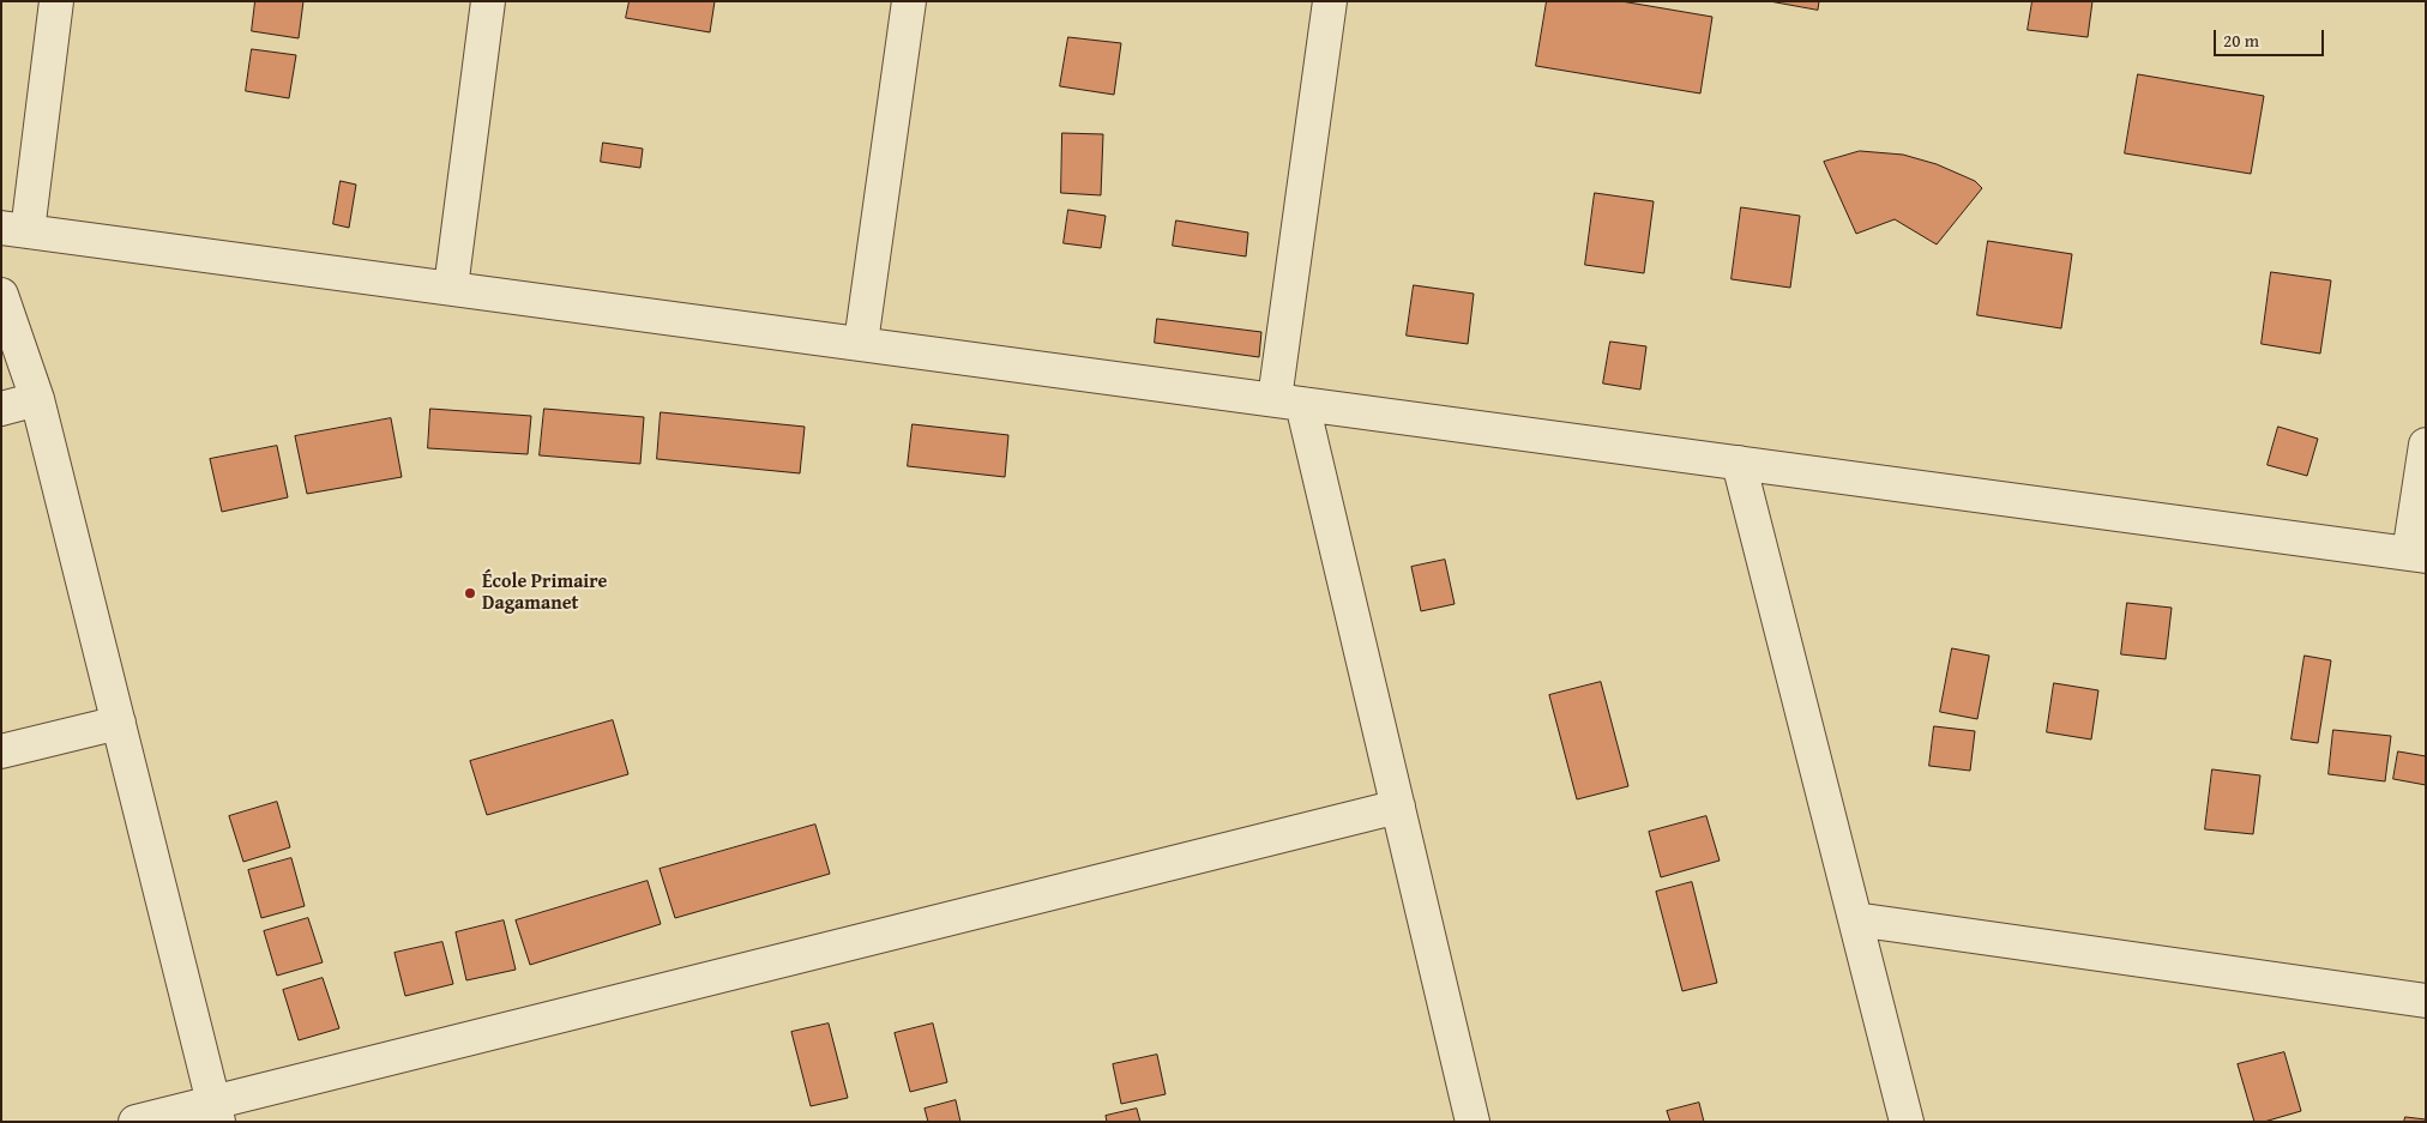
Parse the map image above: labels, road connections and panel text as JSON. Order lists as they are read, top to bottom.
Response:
{
  "places": ["École Primaire Dagamanet"],
  "scale_bar": "20 m"
}
